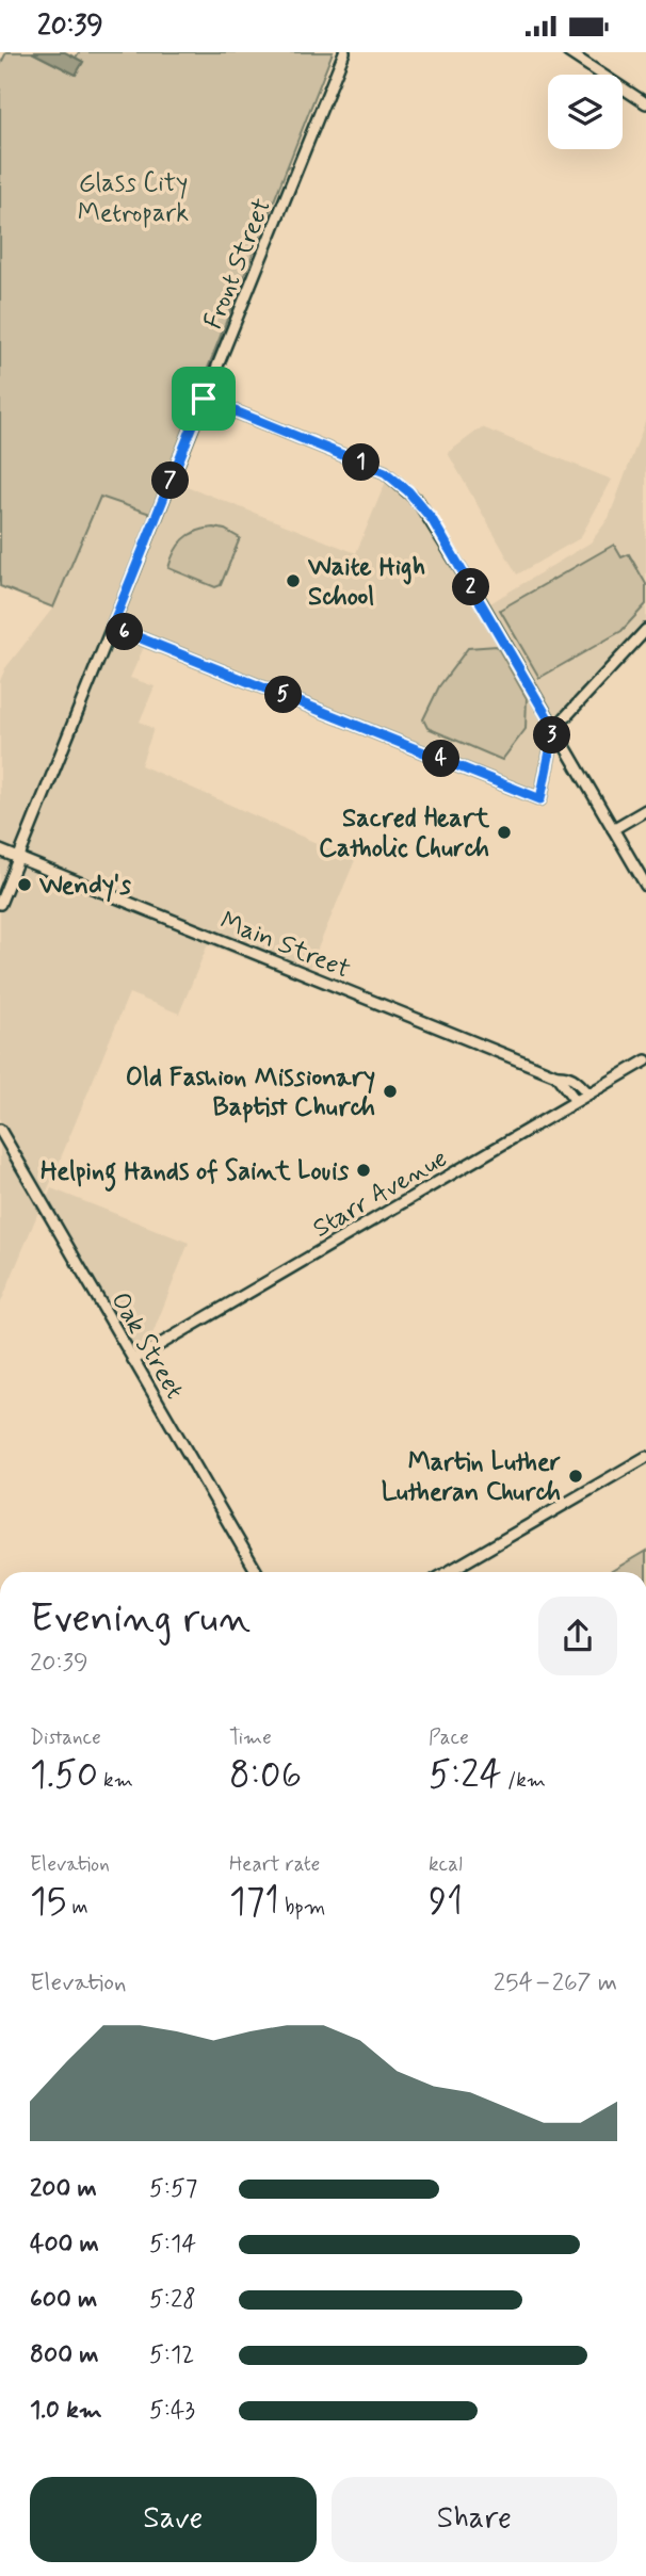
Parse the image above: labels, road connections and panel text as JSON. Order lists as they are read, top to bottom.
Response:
{
  "streets": {
    "street": [
      "Front Street",
      "Main Street",
      "Starr Avenue",
      "Oak Street"
    ]
  },
  "crossings": [
    ["Front Street", "Main Street"],
    ["Main Street", "Starr Avenue"],
    ["Starr Avenue", "Oak Street"]
  ],
  "parks": ["Glass City Metropark"],
  "places": [
    "Waite High School",
    "Sacred Heart Catholic Church",
    "Wendy's",
    "Old Fashion Missionary Baptist Church",
    "Helping Hands of Saint Louis",
    "Martin Luther Lutheran Church"
  ],
  "page": {
    "status": "20:39",
    "pins": [
      "1",
      "7",
      "2",
      "6",
      "5",
      "3",
      "4"
    ],
    "heading": ["Evening run", "20:39"],
    "stats": [
      ["Distance", "1.50 km"],
      ["Time", "8:06"],
      ["Pace", "5:24 /km"],
      ["Elevation", "15 m"],
      ["Heart rate", "171 bpm"],
      ["kcal", "91"]
    ],
    "chart": ["Elevation", "254–267 m"],
    "list": [
      {
        "name": "200 m",
        "note": "5:57"
      },
      {
        "name": "400 m",
        "note": "5:14"
      },
      {
        "name": "600 m",
        "note": "5:28"
      },
      {
        "name": "800 m",
        "note": "5:12"
      },
      {
        "name": "1.0 km",
        "note": "5:43"
      }
    ],
    "buttons": ["Save", "Share"]
  }
}
